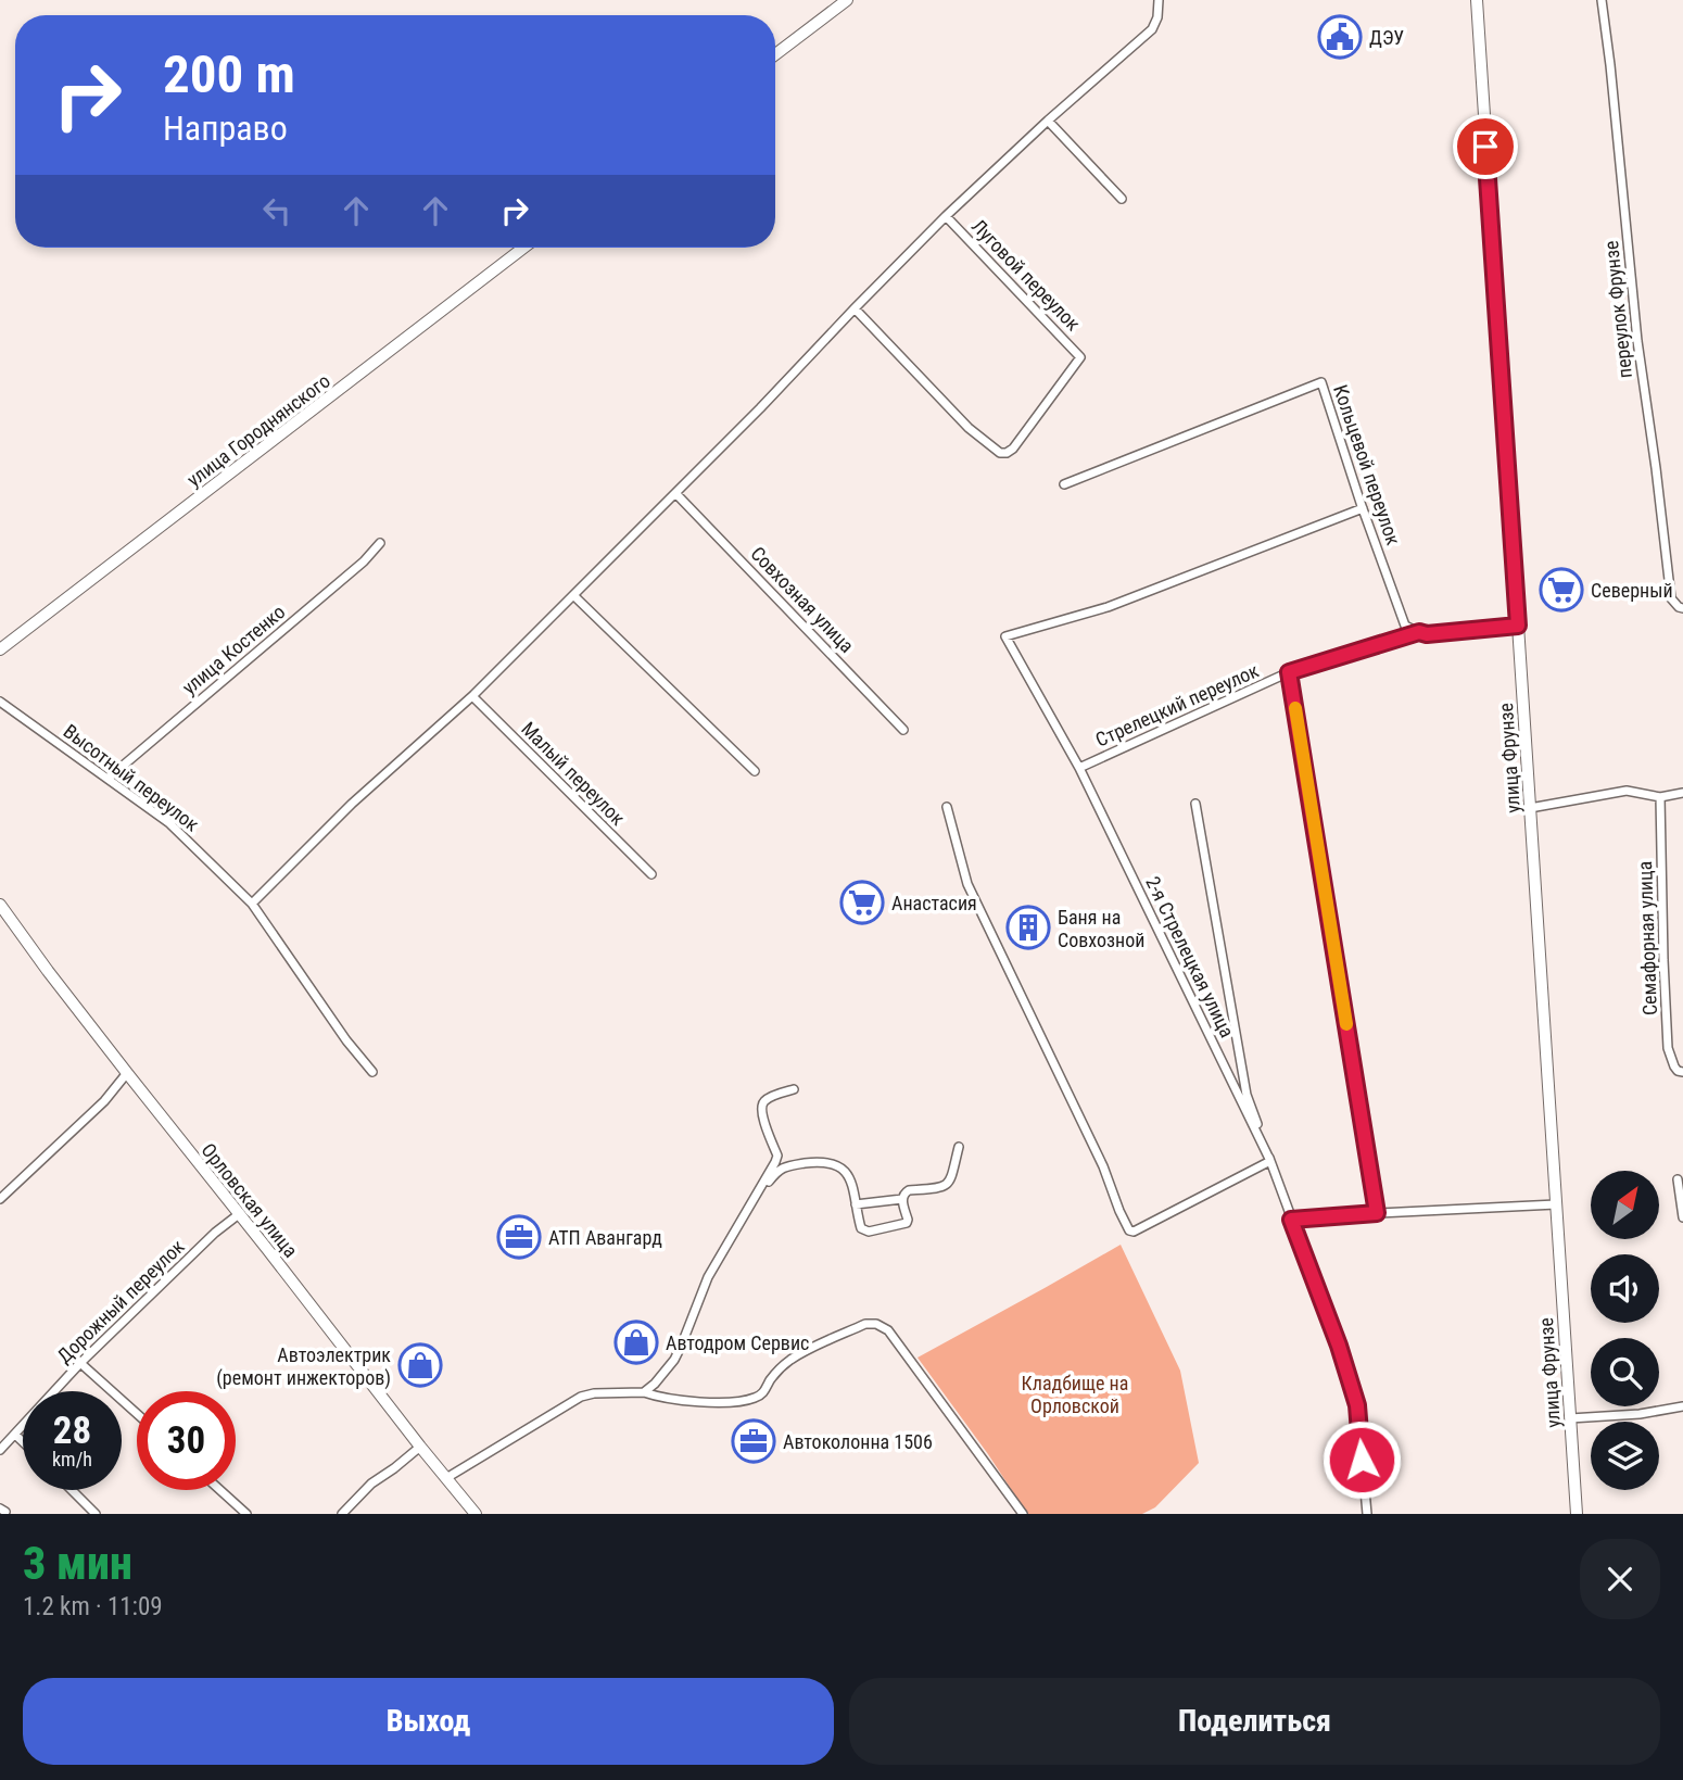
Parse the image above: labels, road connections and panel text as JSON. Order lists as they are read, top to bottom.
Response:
{
  "streets": {
    "street": [
      "Луговой переулок",
      "переулок Фрунзе",
      "улица Городнянского",
      "Кольцевой переулок",
      "Совхозная улица",
      "улица Костенко",
      "Стрелецкий переулок",
      "улица Фрунзе",
      "Малый переулок",
      "Высотный переулок",
      "Семафорная улица",
      "2-я Стрелецкая улица",
      "Орловская улица",
      "Дорожный переулок"
    ]
  },
  "crossings": [
    ["Кольцевой переулок", "Стрелецкий переулок"],
    ["Кольцевой переулок", "2-я Стрелецкая улица"],
    ["улица Костенко", "Высотный переулок"],
    ["Стрелецкий переулок", "2-я Стрелецкая улица"],
    ["Орловская улица", "Дорожный переулок"]
  ],
  "parks": ["Кладбище на Орловской"],
  "places": {
    "public building": ["ДЭУ"],
    "supermarket": ["Северный", "Анастасия"],
    "building": ["Баня на Совхозной"],
    "office": ["АТП Авангард", "Автоколонна 1506"],
    "shop": ["Автодром Сервис", "Автоэлектрик (ремонт инжекторов)"]
  },
  "north": "top right",
  "page": {
    "turn": ["200 m", "Направо"],
    "speed": "28 km/h",
    "limit": "30",
    "heading": ["3 мин", "1.2 km · 11:09"],
    "buttons": ["Выход", "Поделиться"]
  }
}
